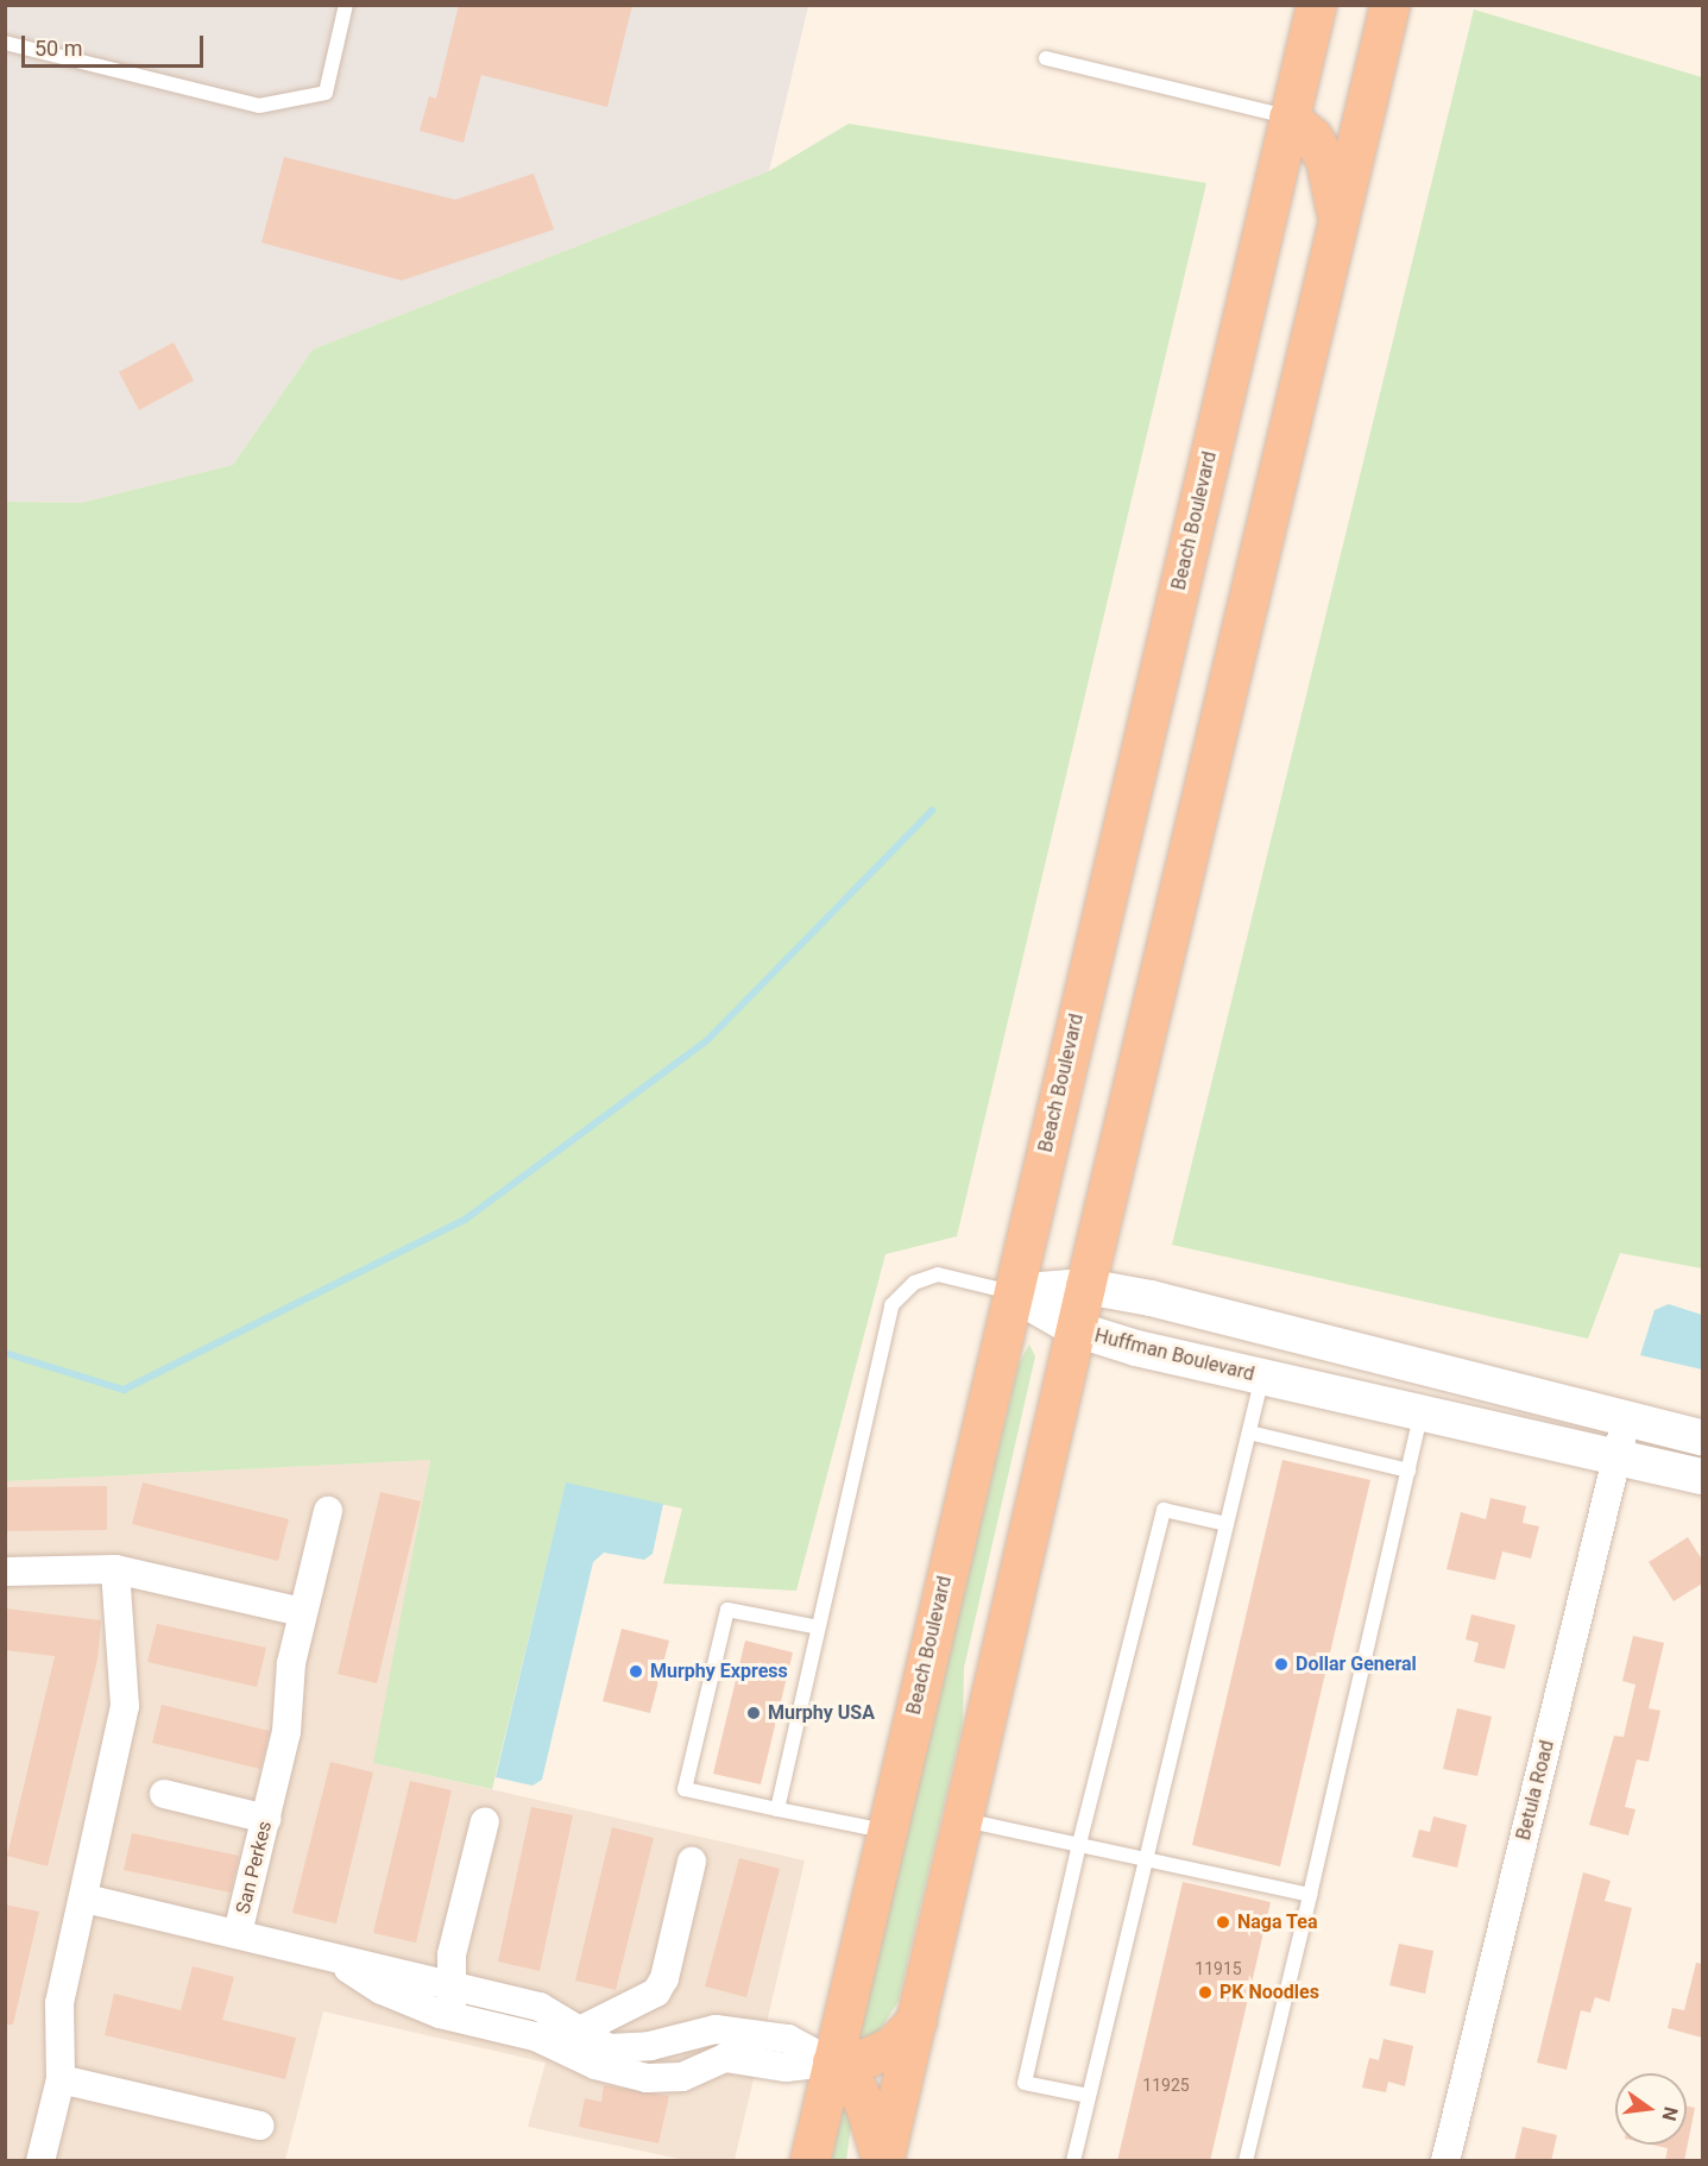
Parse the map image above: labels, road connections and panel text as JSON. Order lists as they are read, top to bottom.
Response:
{
  "streets": {
    "highway": ["Beach Boulevard"],
    "street": ["Huffman Boulevard", "Betula Road", "San Perkes"]
  },
  "crossings": [
    ["Beach Boulevard", "Huffman Boulevard"],
    ["Beach Boulevard", "San Perkes"],
    ["Huffman Boulevard", "Betula Road"]
  ],
  "places": [
    "Dollar General",
    "Murphy Express",
    "Murphy USA",
    "Naga Tea",
    "PK Noodles"
  ],
  "house_numbers": ["11915", "11925"],
  "scale_bar": "50 m",
  "north": "right"
}
